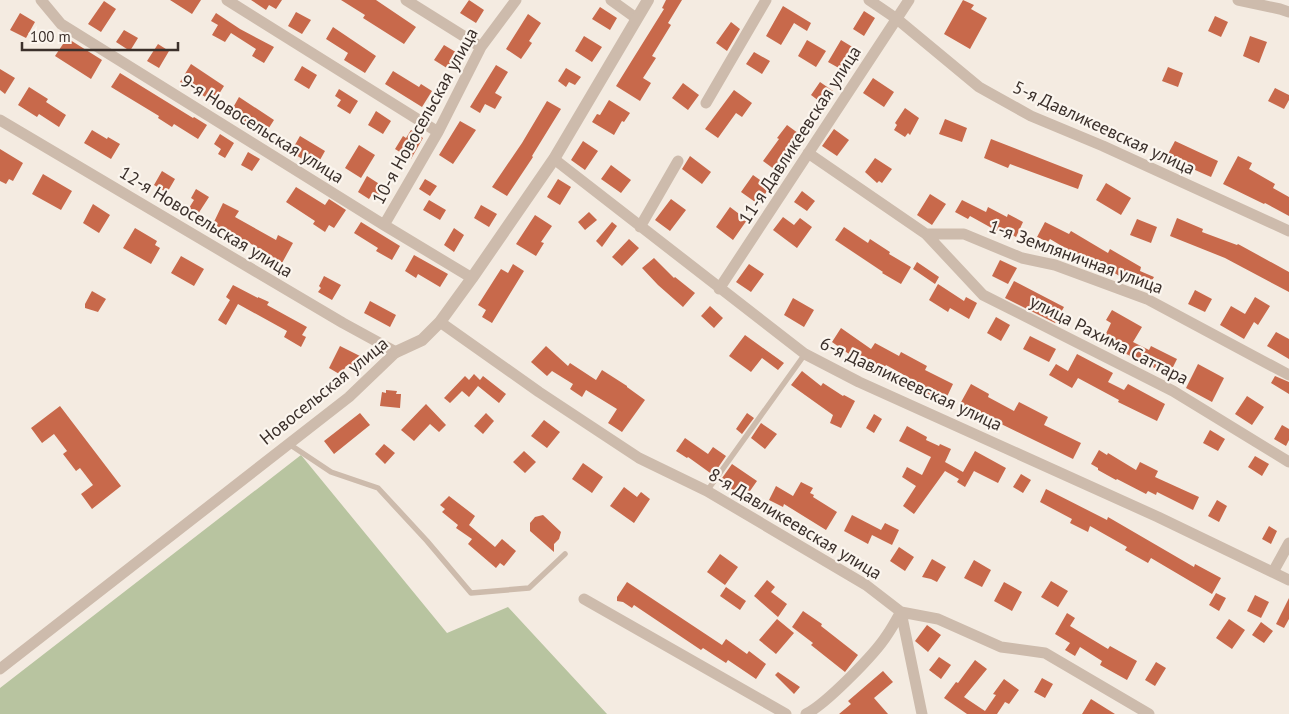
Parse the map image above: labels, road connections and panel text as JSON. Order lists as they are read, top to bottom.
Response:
{
  "streets": {
    "street": [
      "10-я Новосельская улица",
      "5-я Давликеевская улица",
      "9-я Новосельская улица",
      "11-я Давликеевская улица",
      "12-я Новосельская улица",
      "1-я Земляничная улица",
      "улица Рахима Саттара",
      "6-я Давликеевская улица",
      "Новосельская улица",
      "8-я Давликеевская улица"
    ]
  },
  "crossings": [
    ["10-я Новосельская улица", "9-я Новосельская улица"],
    ["5-я Давликеевская улица", "11-я Давликеевская улица"],
    ["9-я Новосельская улица", "Новосельская улица"],
    ["11-я Давликеевская улица", "улица Рахима Саттара"],
    ["11-я Давликеевская улица", "6-я Давликеевская улица"],
    ["12-я Новосельская улица", "Новосельская улица"],
    ["1-я Земляничная улица", "улица Рахима Саттара"],
    ["6-я Давликеевская улица", "Новосельская улица"],
    ["Новосельская улица", "8-я Давликеевская улица"]
  ],
  "scale_bar": "100 m"
}
